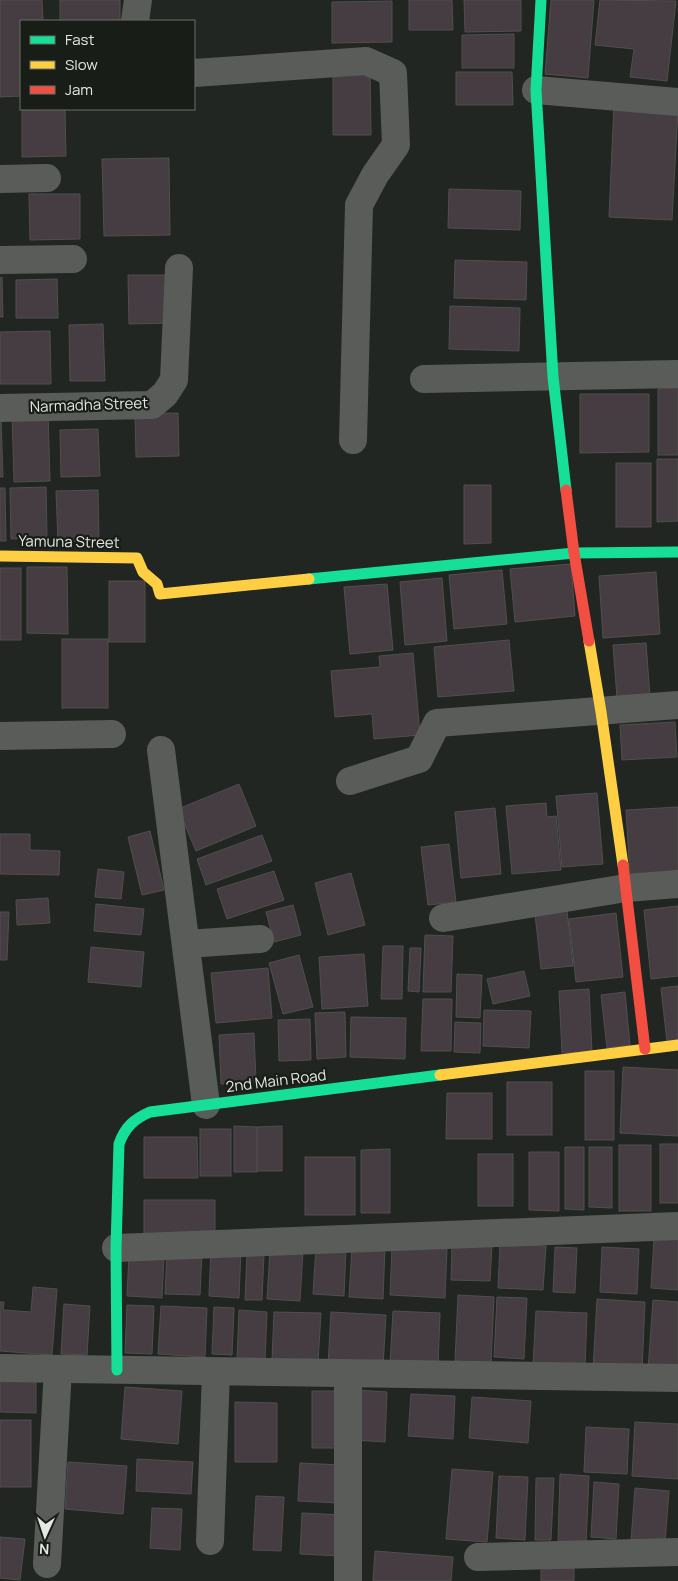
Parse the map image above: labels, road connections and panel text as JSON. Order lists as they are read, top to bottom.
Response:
{
  "streets": {
    "street": ["Narmadha Street", "Yamuna Street", "2nd Main Road"]
  },
  "legend": ["Fast", "Slow", "Jam"],
  "north": "bottom"
}
